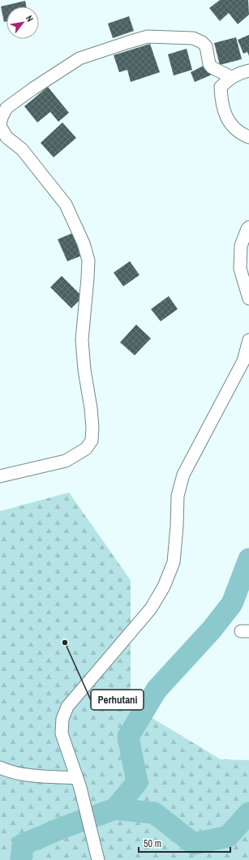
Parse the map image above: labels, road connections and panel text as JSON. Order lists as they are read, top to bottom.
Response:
{
  "places": ["Perhutani"],
  "scale_bar": "50 m",
  "north": "top right"
}
